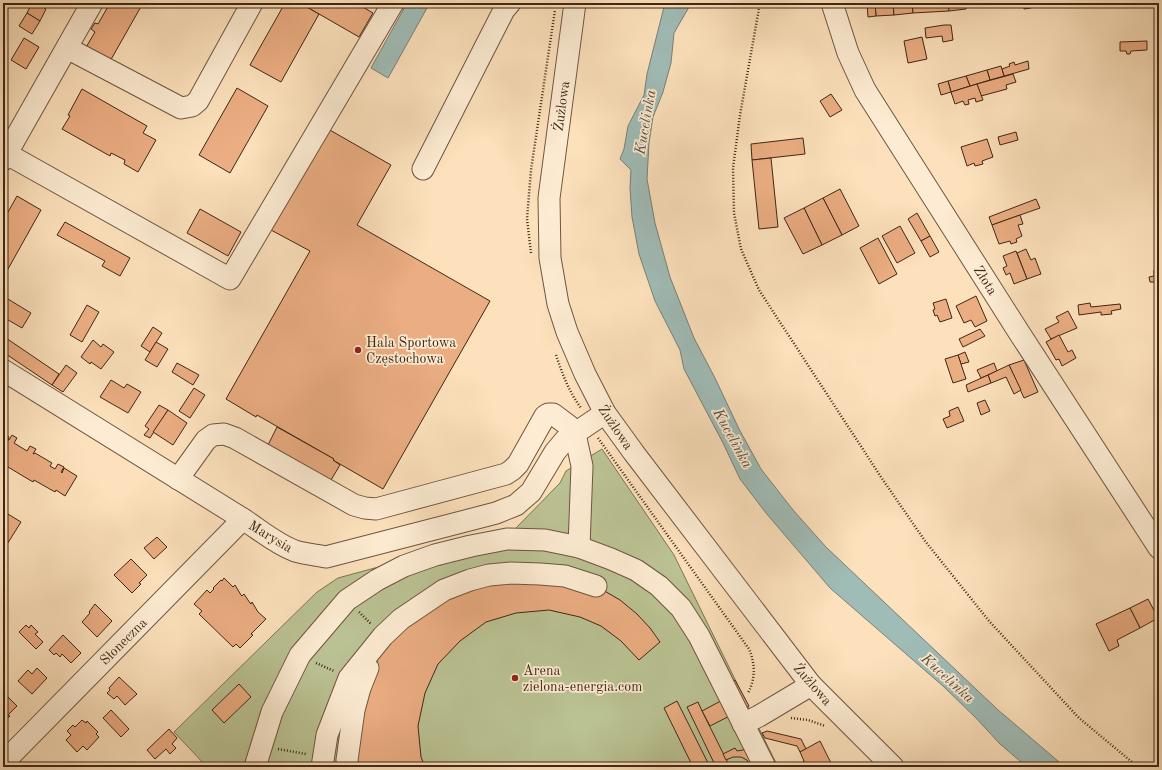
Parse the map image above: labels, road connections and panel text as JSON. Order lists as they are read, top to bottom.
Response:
{
  "streets": {
    "street": [
      "Żużlowa",
      "Złota",
      "Marysia",
      "Słoneczna"
    ]
  },
  "crossings": [
    ["Żużlowa", "Marysia"],
    ["Marysia", "Słoneczna"]
  ],
  "water": ["Kucelinka"],
  "places": ["Hala Sportowa Częstochowa", "Arena zielona-energia.com"]
}
